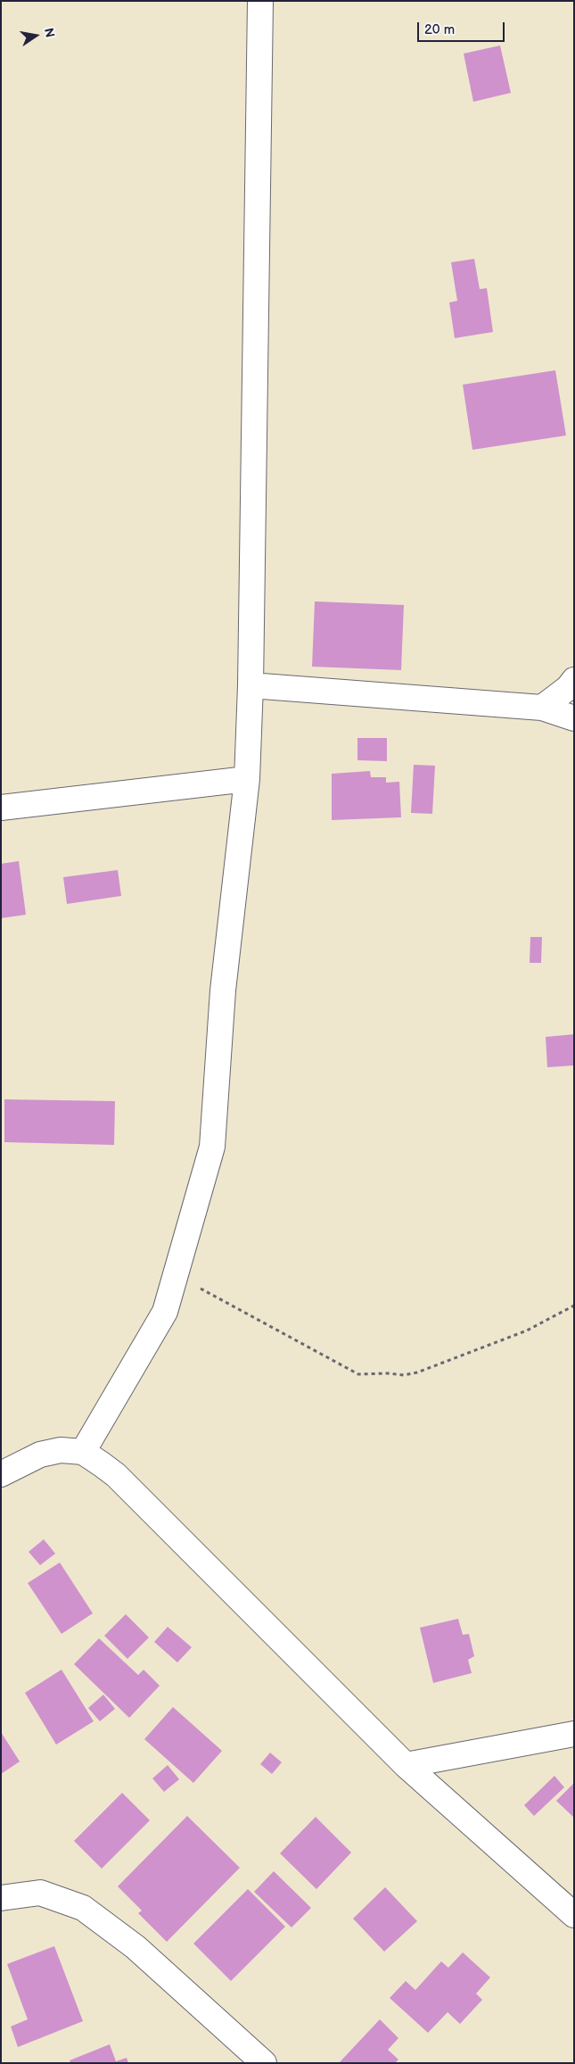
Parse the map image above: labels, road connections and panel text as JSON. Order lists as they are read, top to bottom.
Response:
{
  "scale_bar": "20 m",
  "north": "right"
}
